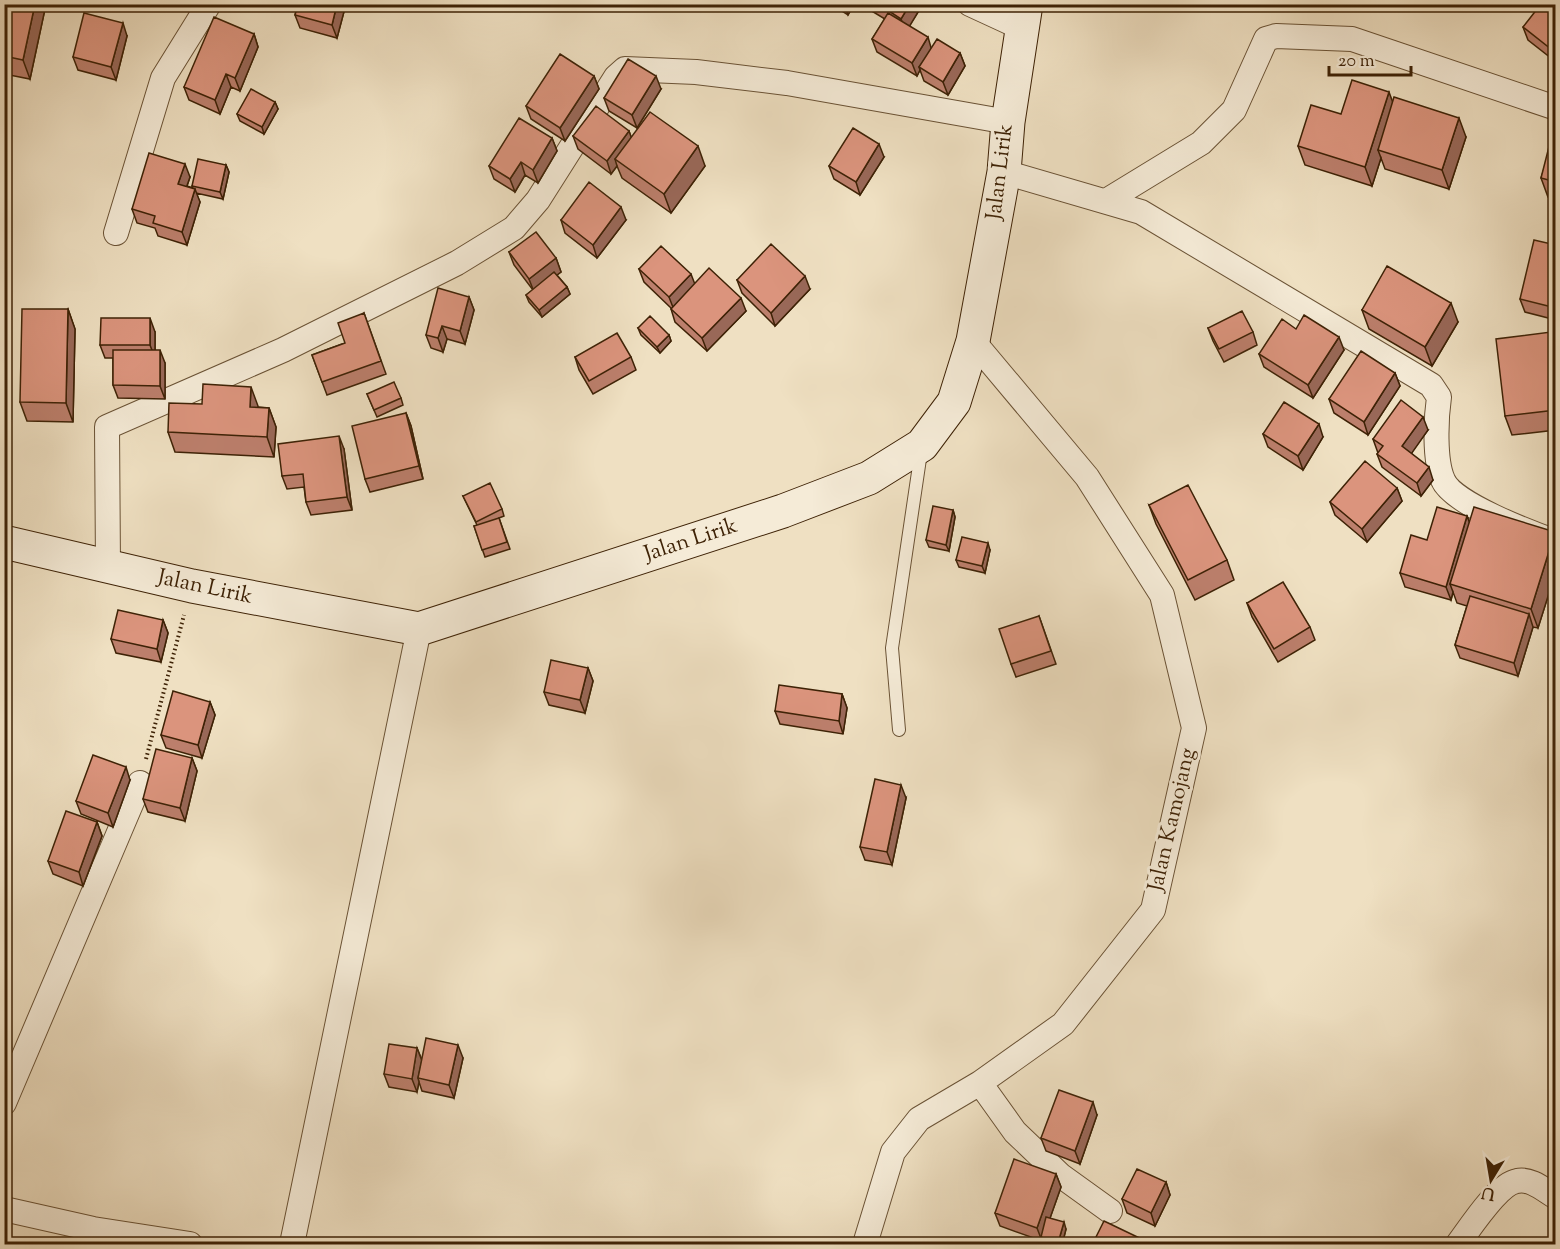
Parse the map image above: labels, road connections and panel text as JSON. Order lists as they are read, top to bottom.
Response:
{
  "streets": {
    "main road": ["Jalan Lirik"],
    "street": ["Jalan Kamojang"]
  },
  "crossings": [
    ["Jalan Lirik", "Jalan Kamojang"]
  ],
  "scale_bar": "20 m",
  "north": "bottom"
}
